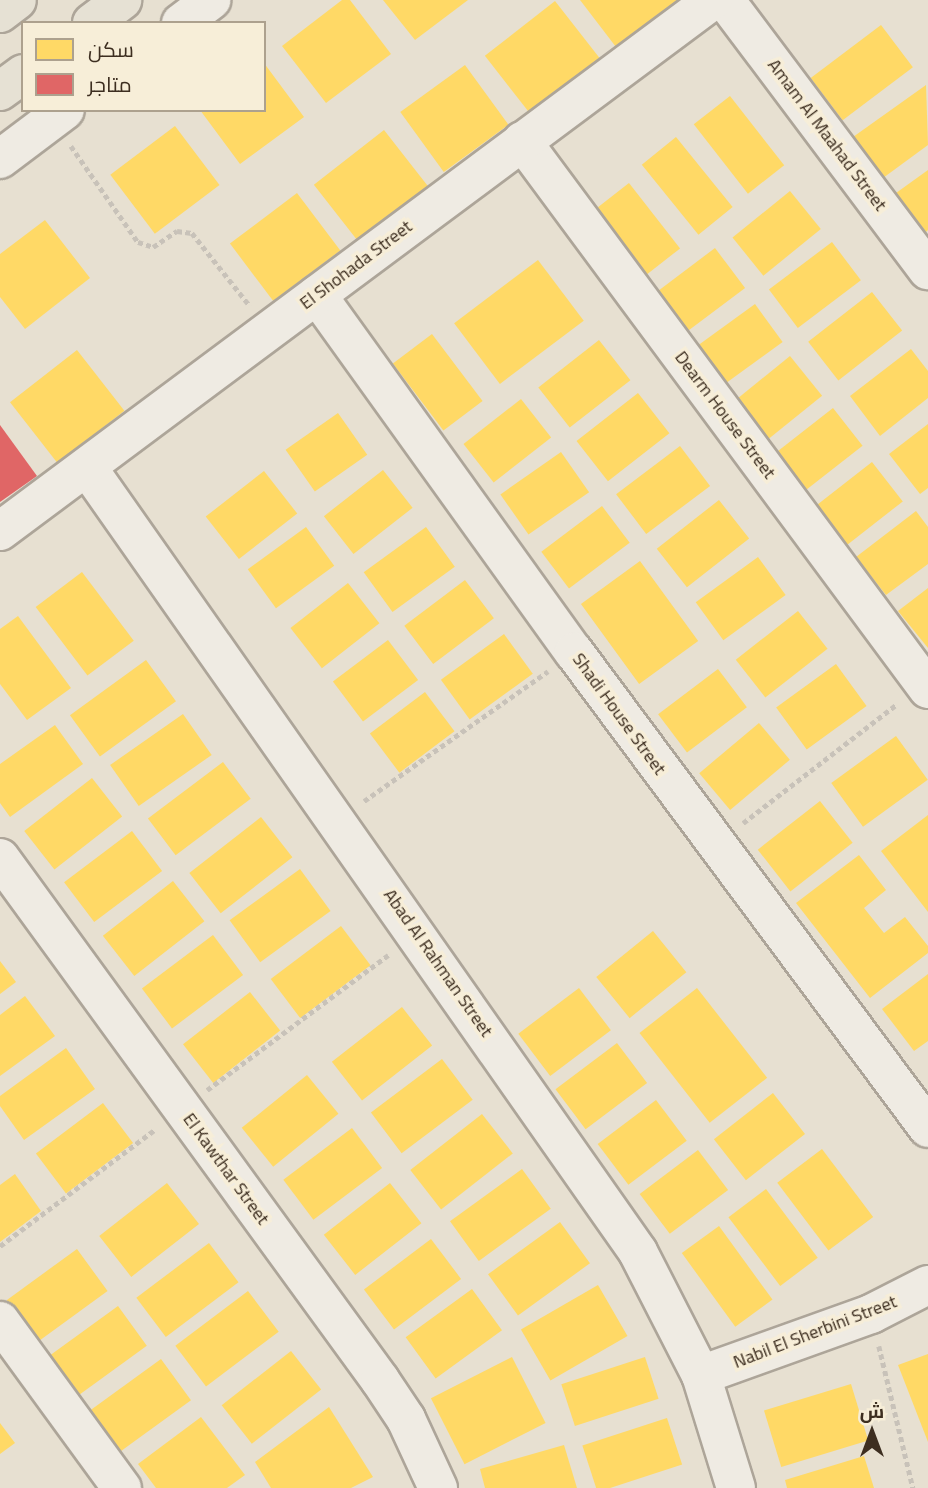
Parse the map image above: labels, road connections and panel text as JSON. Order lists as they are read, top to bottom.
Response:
{
  "streets": {
    "street": [
      "Amam Al Maahad Street",
      "El Shohada Street",
      "Dearm House Street",
      "Shadi House Street",
      "Abad Al Rahman Street",
      "El Kawthar Street",
      "Nabil El Sherbini Street"
    ]
  },
  "crossings": [
    ["El Shohada Street", "Dearm House Street"],
    ["El Shohada Street", "Shadi House Street"],
    ["El Shohada Street", "Abad Al Rahman Street"],
    ["Abad Al Rahman Street", "Nabil El Sherbini Street"]
  ],
  "legend": ["سكن", "متاجر"],
  "north": "top"
}
